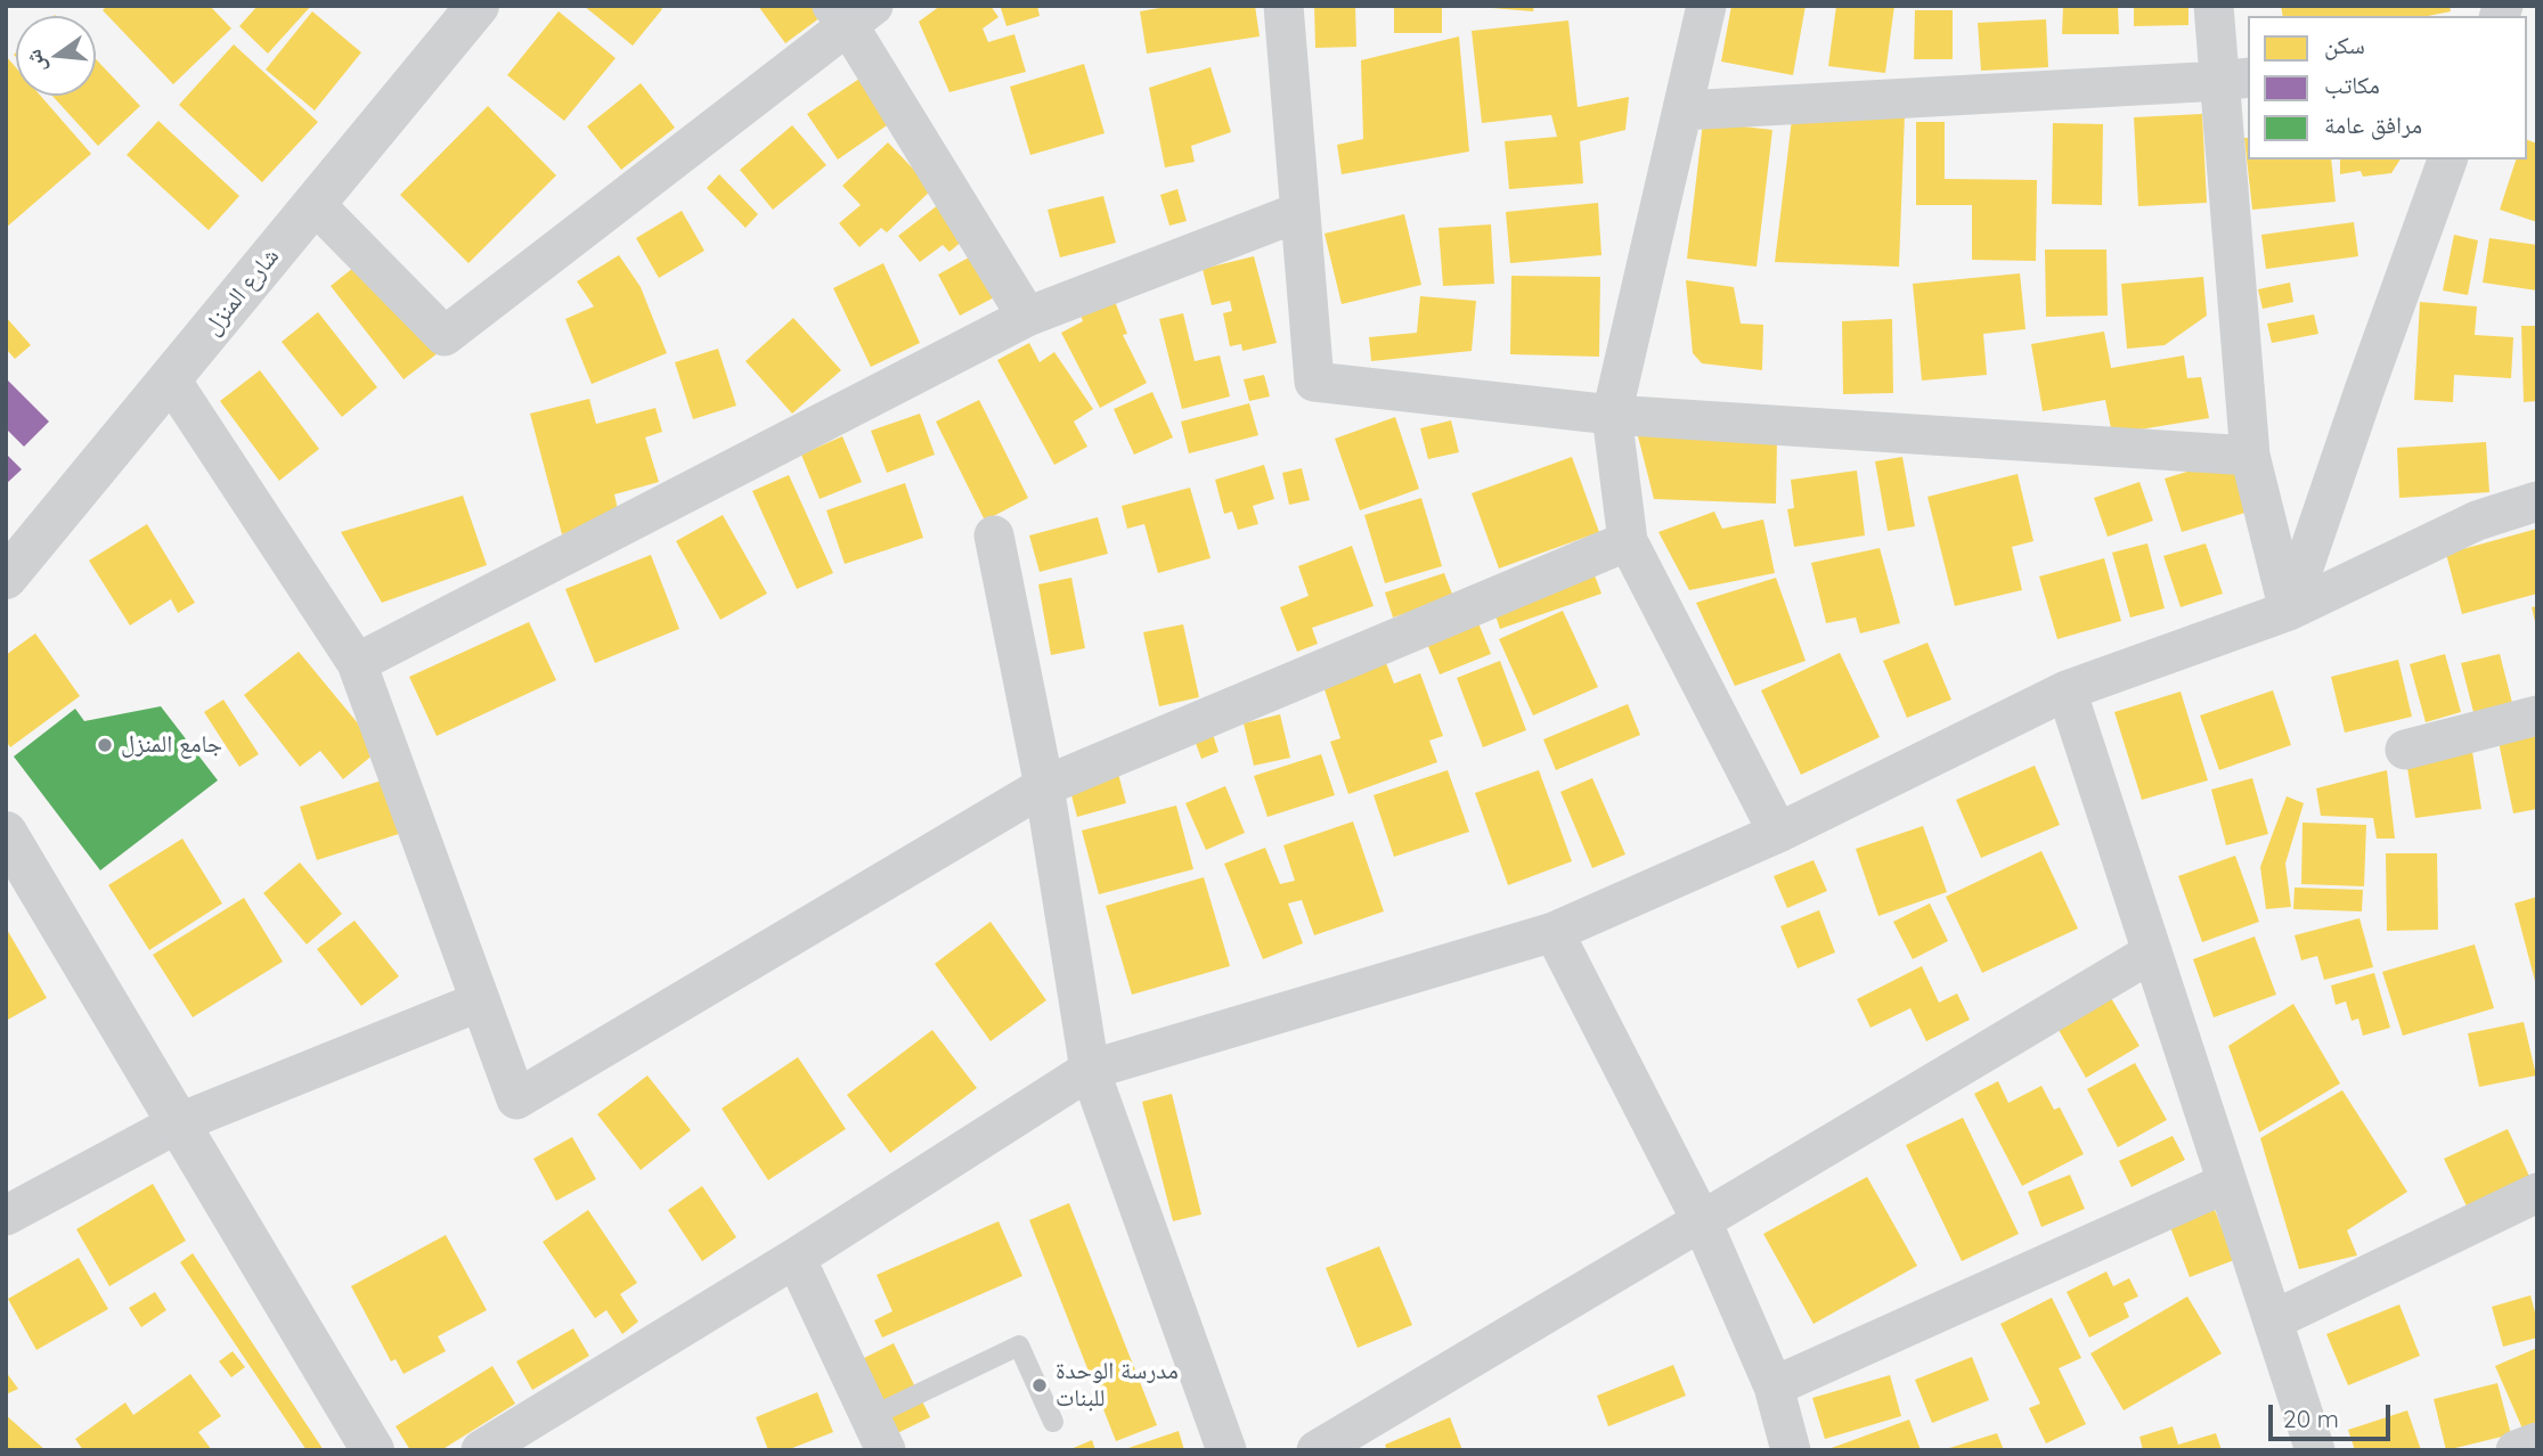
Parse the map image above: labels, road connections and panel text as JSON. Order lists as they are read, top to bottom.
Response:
{
  "streets": {
    "street": ["شارع المنزل"]
  },
  "places": ["جامع المنزل", "مدرسة الوحدة للبنات"],
  "legend": ["سكن", "مكاتب", "مرافق عامة"],
  "scale_bar": "20 m",
  "north": "left"
}
